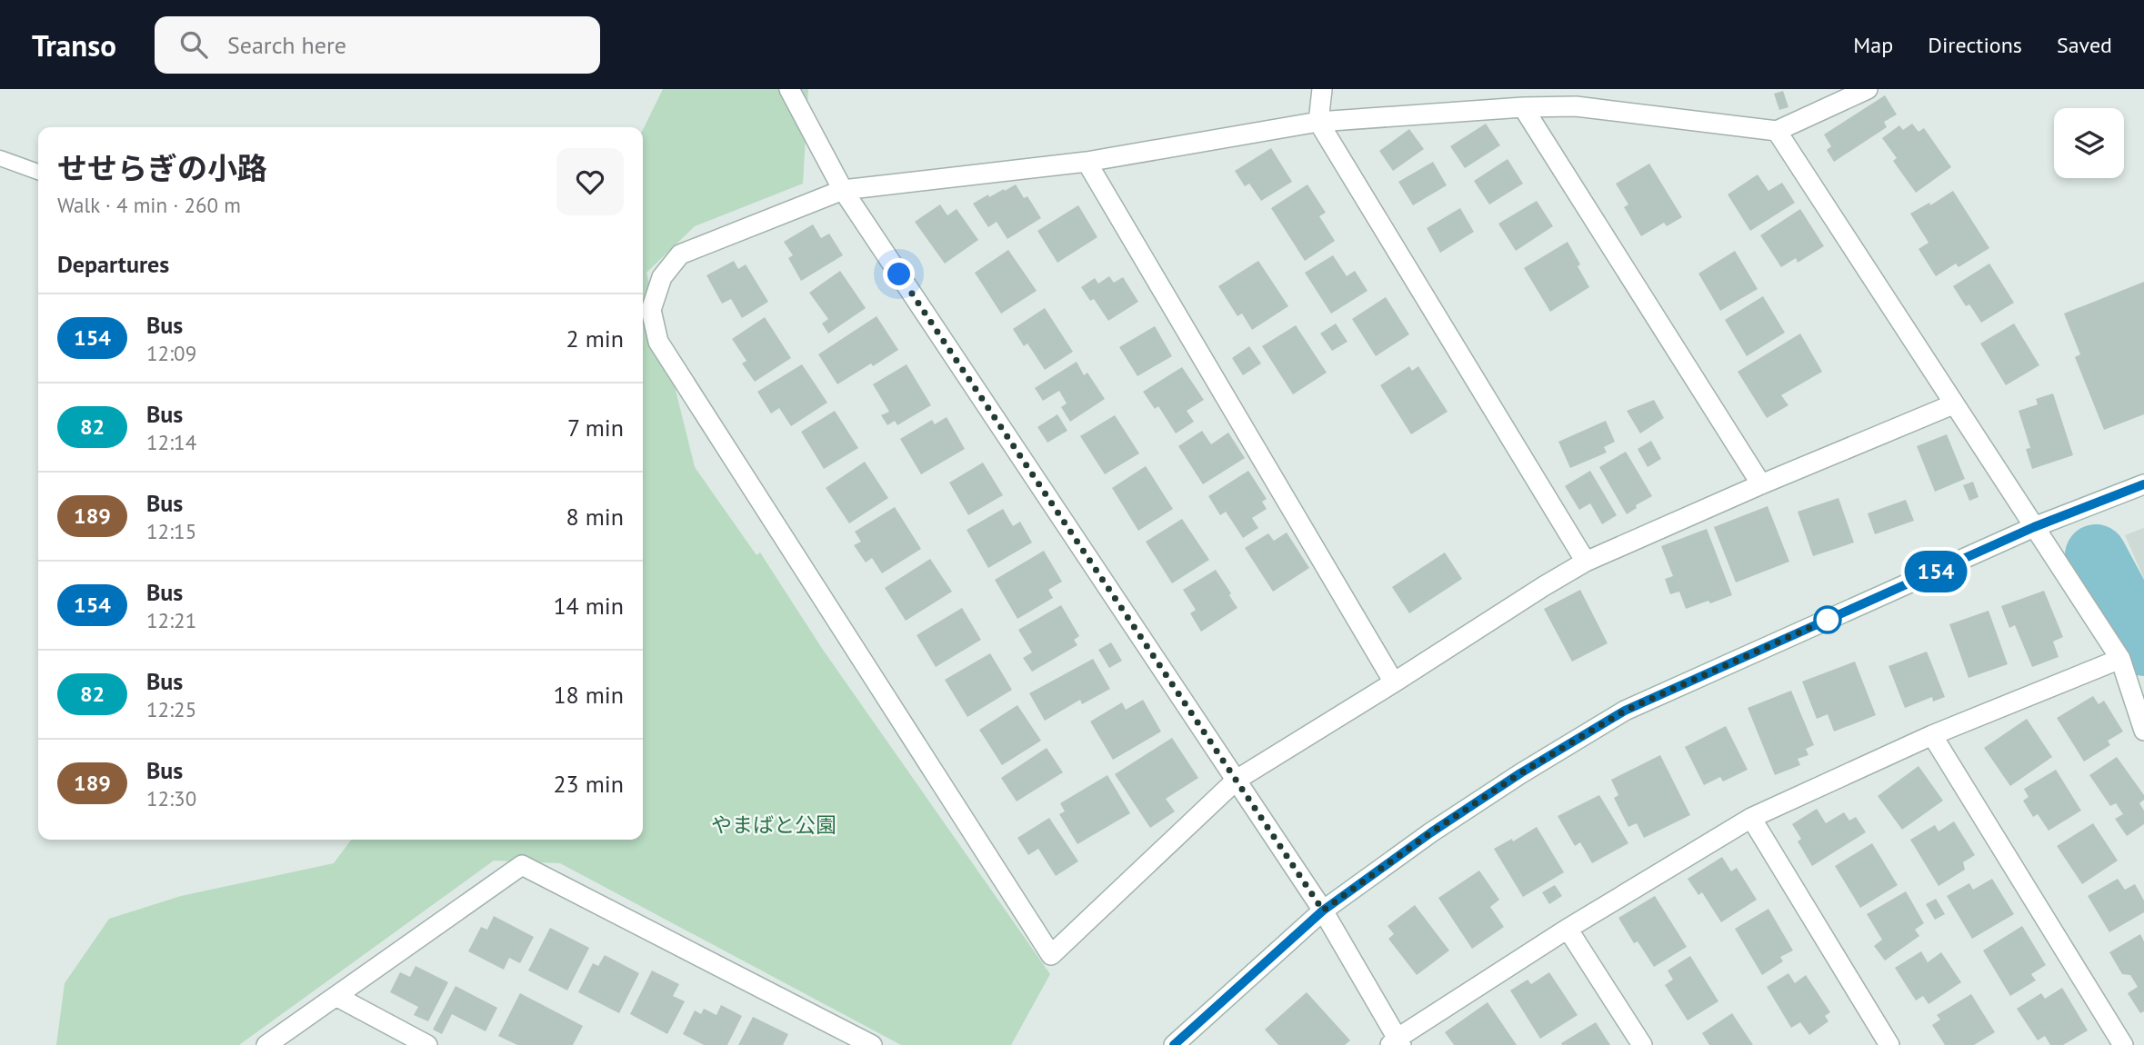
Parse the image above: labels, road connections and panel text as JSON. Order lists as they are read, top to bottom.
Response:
{
  "parks": ["やまばと公園"],
  "lines": ["bus line 154"],
  "page": {
    "header": "Transo",
    "search": "Search here",
    "nav": ["Map", "Directions", "Saved"],
    "on_map": "154",
    "heading": [
      ["せせらぎの小路", "Walk · 4 min · 260 m"],
      "Departures"
    ],
    "list": [
      {
        "mark": "154",
        "name": "Bus",
        "note": "12:09",
        "value": "2 min"
      },
      {
        "mark": "82",
        "name": "Bus",
        "note": "12:14",
        "value": "7 min"
      },
      {
        "mark": "189",
        "name": "Bus",
        "note": "12:15",
        "value": "8 min"
      },
      {
        "mark": "154",
        "name": "Bus",
        "note": "12:21",
        "value": "14 min"
      },
      {
        "mark": "82",
        "name": "Bus",
        "note": "12:25",
        "value": "18 min"
      },
      {
        "mark": "189",
        "name": "Bus",
        "note": "12:30",
        "value": "23 min"
      }
    ]
  }
}
